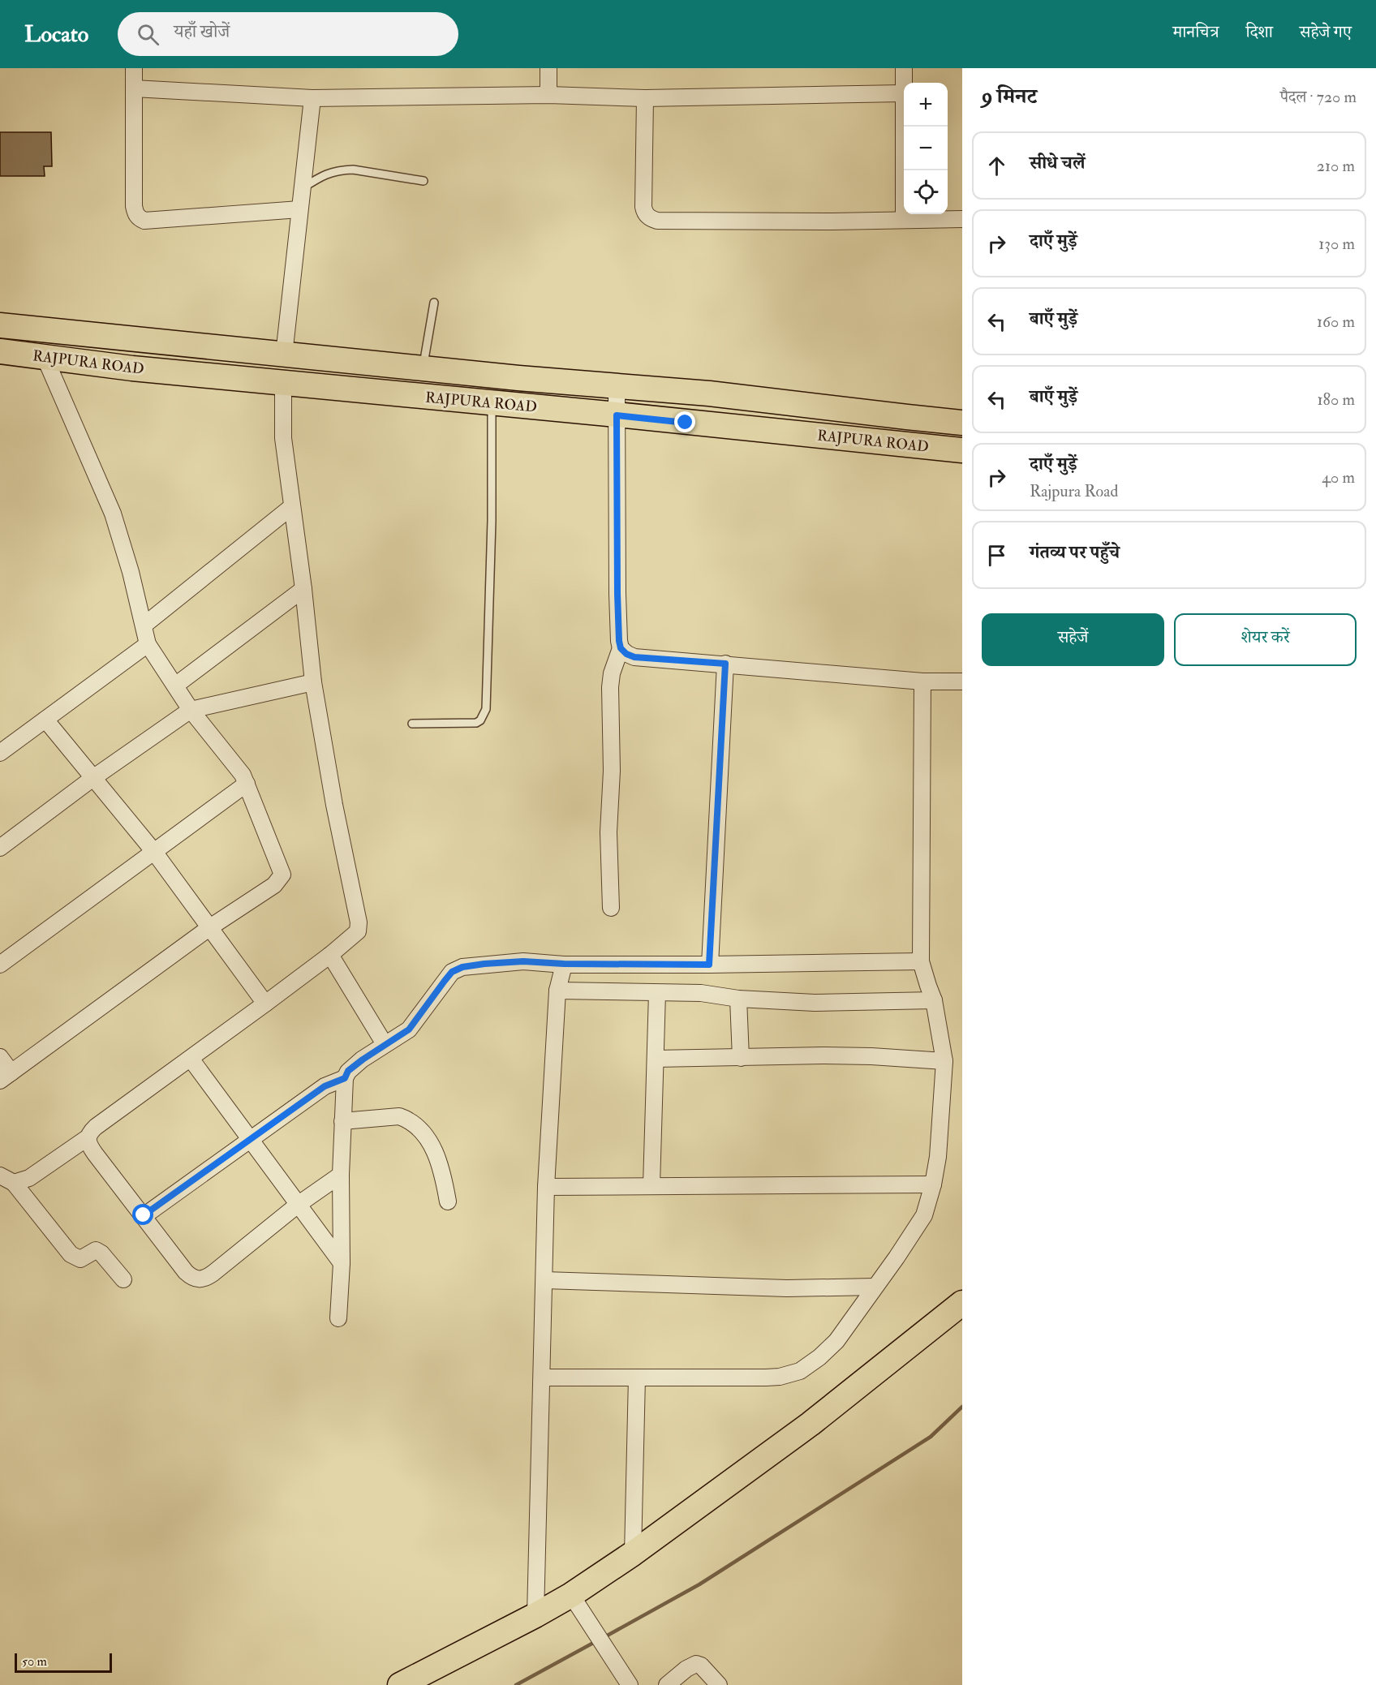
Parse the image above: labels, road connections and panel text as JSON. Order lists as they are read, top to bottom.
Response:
{
  "streets": {
    "main road": ["RAJPURA ROAD"]
  },
  "scale_bar": "50 m",
  "page": {
    "header": "Locato",
    "search": "यहाँ खोजें",
    "nav": ["मानचित्र", "दिशा", "सहेजे गए"],
    "heading": ["9 मिनट", "पैदल · 720 m"],
    "map_buttons": ["+", "−"],
    "list": [
      ["सीधे चलें", "210 m"],
      ["दाएँ मुड़ें", "130 m"],
      ["बाएँ मुड़ें", "160 m"],
      ["बाएँ मुड़ें", "180 m"],
      ["दाएँ मुड़ें", "Rajpura Road", "40 m"],
      "गंतव्य पर पहुँचे"
    ],
    "buttons": ["सहेजें", "शेयर करें"],
    "scale": "50 m"
  }
}
